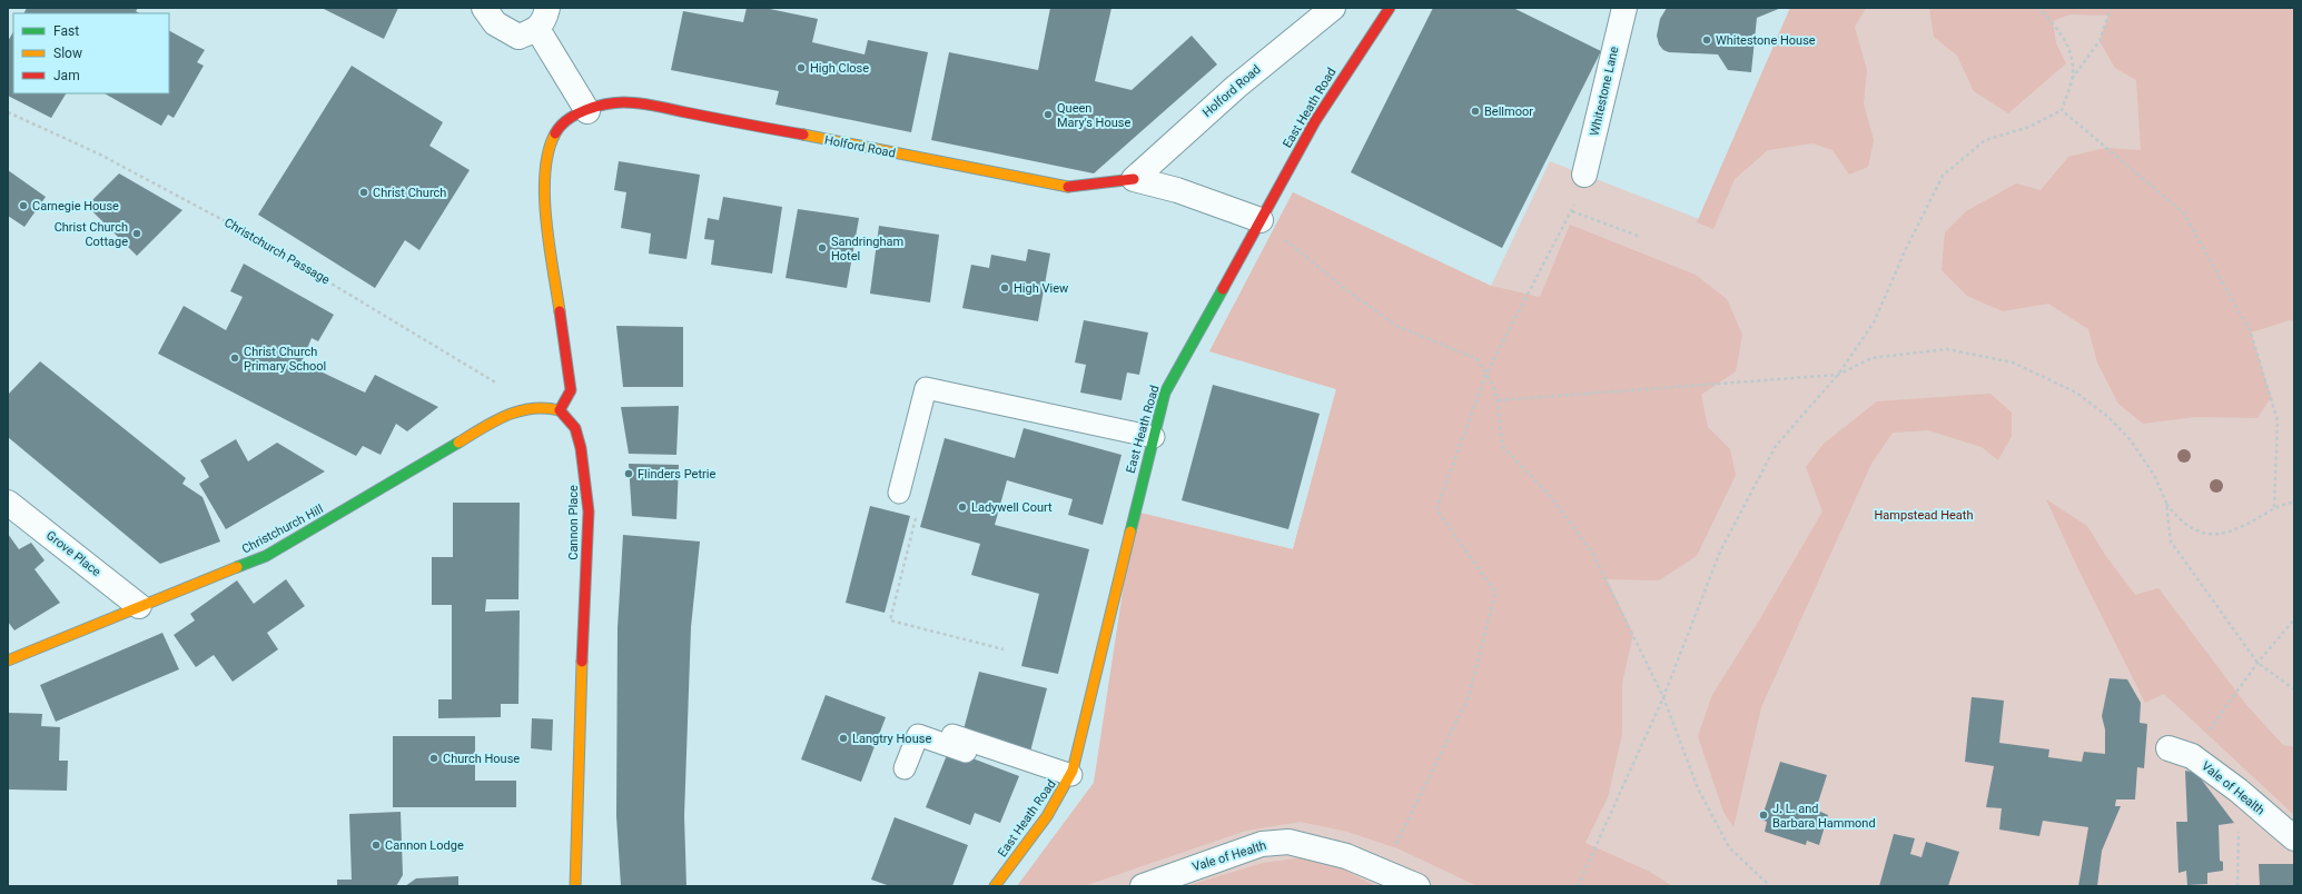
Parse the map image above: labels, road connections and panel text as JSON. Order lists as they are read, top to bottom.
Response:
{
  "streets": {
    "street": [
      "Holford Road",
      "Whitestone Lane",
      "East Heath Road",
      "Cannon Place",
      "Christchurch Hill",
      "Grove Place",
      "Vale of Health"
    ],
    "path": ["Christchurch Passage"]
  },
  "crossings": [
    ["Holford Road", "East Heath Road"],
    ["Christchurch Passage", "Christchurch Hill"],
    ["Cannon Place", "Christchurch Hill"],
    ["Christchurch Hill", "Grove Place"]
  ],
  "parks": ["Hampstead Heath"],
  "places": [
    "Whitestone House",
    "High Close",
    "Bellmoor",
    "Queen Mary's House",
    "Christ Church",
    "Carnegie House",
    "Christ Church Cottage",
    "Sandringham Hotel",
    "High View",
    "Christ Church Primary School",
    "Flinders Petrie",
    "Ladywell Court",
    "Langtry House",
    "Church House",
    "J. L. and Barbara Hammond",
    "Cannon Lodge"
  ],
  "legend": ["Fast", "Slow", "Jam"]
}
